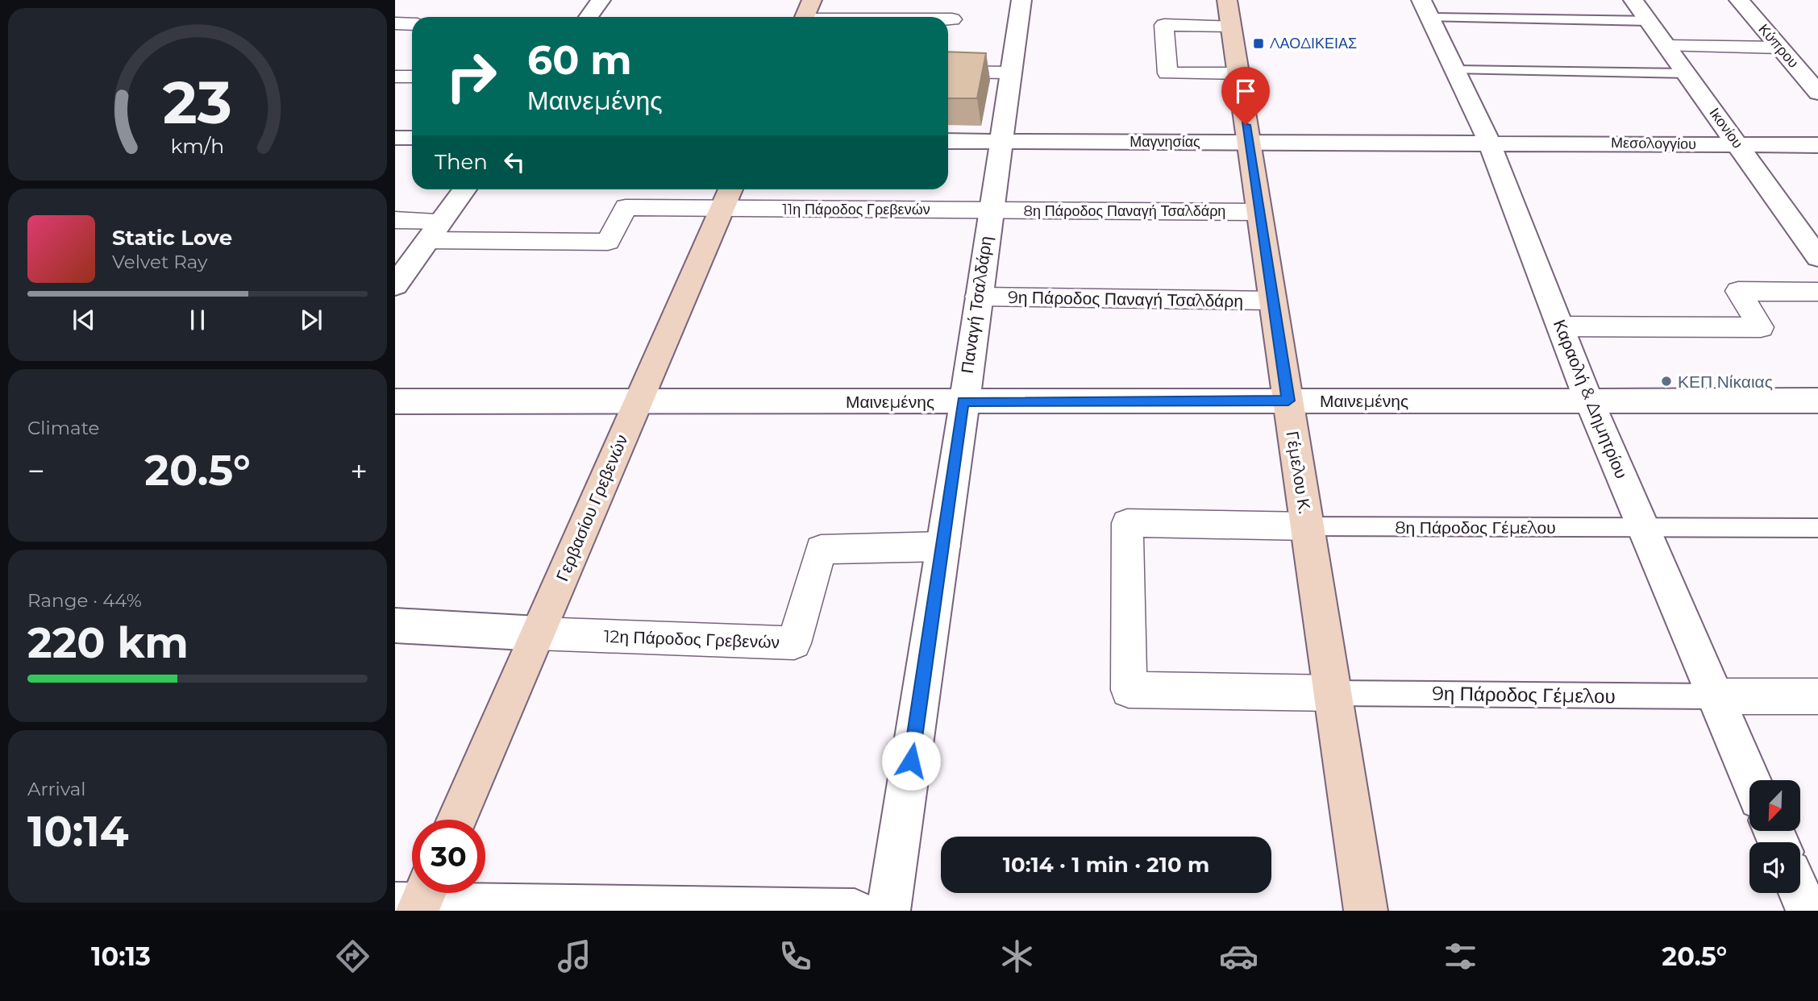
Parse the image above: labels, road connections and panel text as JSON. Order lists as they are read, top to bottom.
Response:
{
  "streets": {
    "main road": ["Γέμελου Κ.", "Γερβασίου Γρεβενών"],
    "street": [
      "Κύπρου",
      "Ικονίου",
      "Μαγνησίας",
      "Μεσολογγίου",
      "11η Πάροδος Γρεβενών",
      "8η Πάροδος Παναγή Τσαλδάρη",
      "9η Πάροδος Παναγή Τσαλδάρη",
      "Παναγή Τσαλδάρη",
      "Καραολή & Δημητρίου",
      "Μαινεμένης",
      "12η Πάροδος Γρεβενών"
    ],
    "lane": ["8η Πάροδος Γέμελου", "9η Πάροδος Γέμελου"]
  },
  "crossings": [
    ["Ικονίου", "Μεσολογγίου"],
    ["Μαγνησίας", "Μεσολογγίου"],
    ["Μαγνησίας", "Παναγή Τσαλδάρη"],
    ["Μαγνησίας", "Καραολή & Δημητρίου"],
    ["Μαγνησίας", "Γέμελου Κ."],
    ["Μεσολογγίου", "Καραολή & Δημητρίου"],
    ["11η Πάροδος Γρεβενών", "8η Πάροδος Παναγή Τσαλδάρη"],
    ["11η Πάροδος Γρεβενών", "Παναγή Τσαλδάρη"],
    ["11η Πάροδος Γρεβενών", "Γερβασίου Γρεβενών"],
    ["8η Πάροδος Παναγή Τσαλδάρη", "Παναγή Τσαλδάρη"],
    ["8η Πάροδος Παναγή Τσαλδάρη", "Γέμελου Κ."],
    ["9η Πάροδος Παναγή Τσαλδάρη", "Παναγή Τσαλδάρη"],
    ["9η Πάροδος Παναγή Τσαλδάρη", "Γέμελου Κ."],
    ["Παναγή Τσαλδάρη", "Μαινεμένης"],
    ["Παναγή Τσαλδάρη", "12η Πάροδος Γρεβενών"],
    ["Καραολή & Δημητρίου", "Μαινεμένης"],
    ["Καραολή & Δημητρίου", "8η Πάροδος Γέμελου"],
    ["Καραολή & Δημητρίου", "9η Πάροδος Γέμελου"],
    ["Μαινεμένης", "Γέμελου Κ."],
    ["Μαινεμένης", "Γερβασίου Γρεβενών"],
    ["Γέμελου Κ.", "8η Πάροδος Γέμελου"],
    ["Γέμελου Κ.", "9η Πάροδος Γέμελου"],
    ["Γερβασίου Γρεβενών", "12η Πάροδος Γρεβενών"]
  ],
  "places": {
    "transit": ["ΛΑΟΔΙΚΕΙΑΣ"],
    "other": ["ΚΕΠ Νίκαιας"]
  },
  "north": "bottom left",
  "page": {
    "turn": ["60 m", "Μαινεμένης"],
    "then": "Then",
    "song": ["Static Love", "Velvet Ray"],
    "tile": [
      "Climate",
      ["Range · 44%", "220 km"],
      ["Arrival", "10:14"]
    ],
    "heat": ["−", "20.5°", "+"],
    "limit": "30",
    "trip": "10:14 · 1 min · 210 m",
    "tabs": ["10:13", "20.5°"],
    "gauge": ["23", "km/h"]
  }
}
